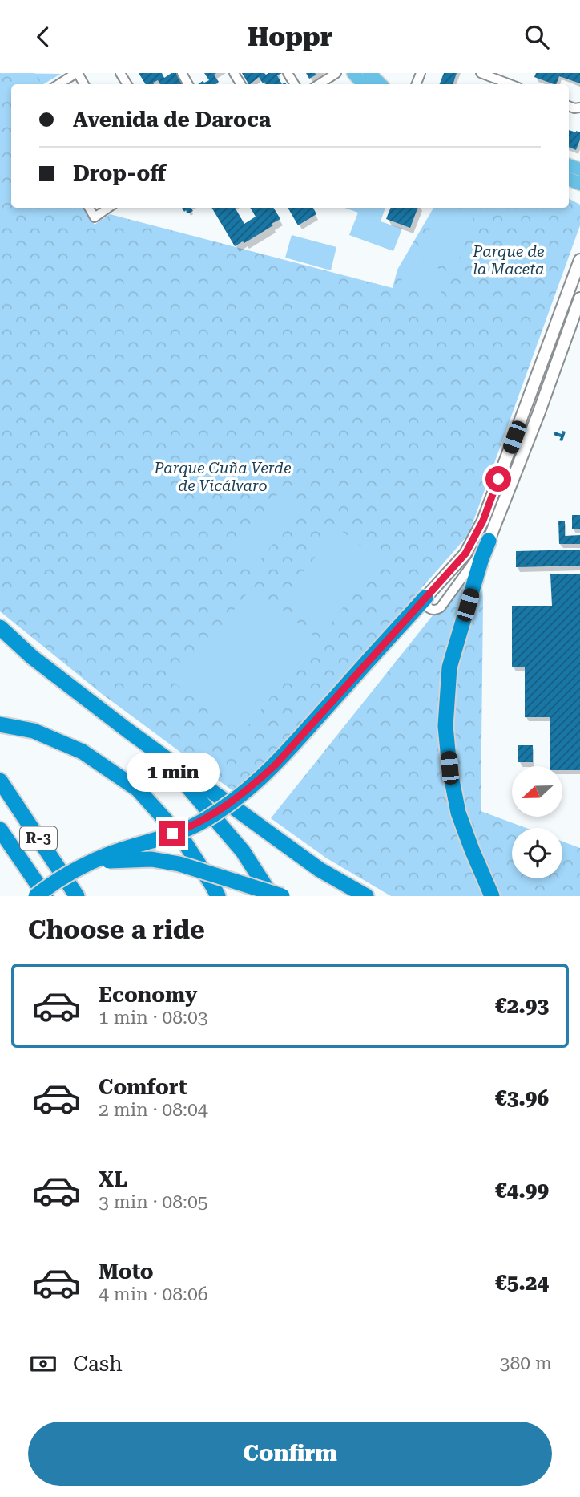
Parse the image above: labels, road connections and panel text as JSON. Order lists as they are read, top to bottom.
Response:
{
  "streets": {
    "highway": ["R-3"]
  },
  "parks": ["Parque de la Maceta", "Parque Cuña Verde de Vicálvaro"],
  "north": "left",
  "page": {
    "header": "Hoppr",
    "banner": ["Avenida de Daroca", "Drop-off"],
    "bubble": "1 min",
    "heading": "Choose a ride",
    "list": [
      {
        "name": "Economy",
        "note": "1 min · 08:03",
        "value": "€2.93"
      },
      {
        "name": "Comfort",
        "note": "2 min · 08:04",
        "value": "€3.96"
      },
      {
        "name": "XL",
        "note": "3 min · 08:05",
        "value": "€4.99"
      },
      {
        "name": "Moto",
        "note": "4 min · 08:06",
        "value": "€5.24"
      }
    ],
    "pay": ["Cash", "380 m"],
    "buttons": "Confirm"
  }
}
